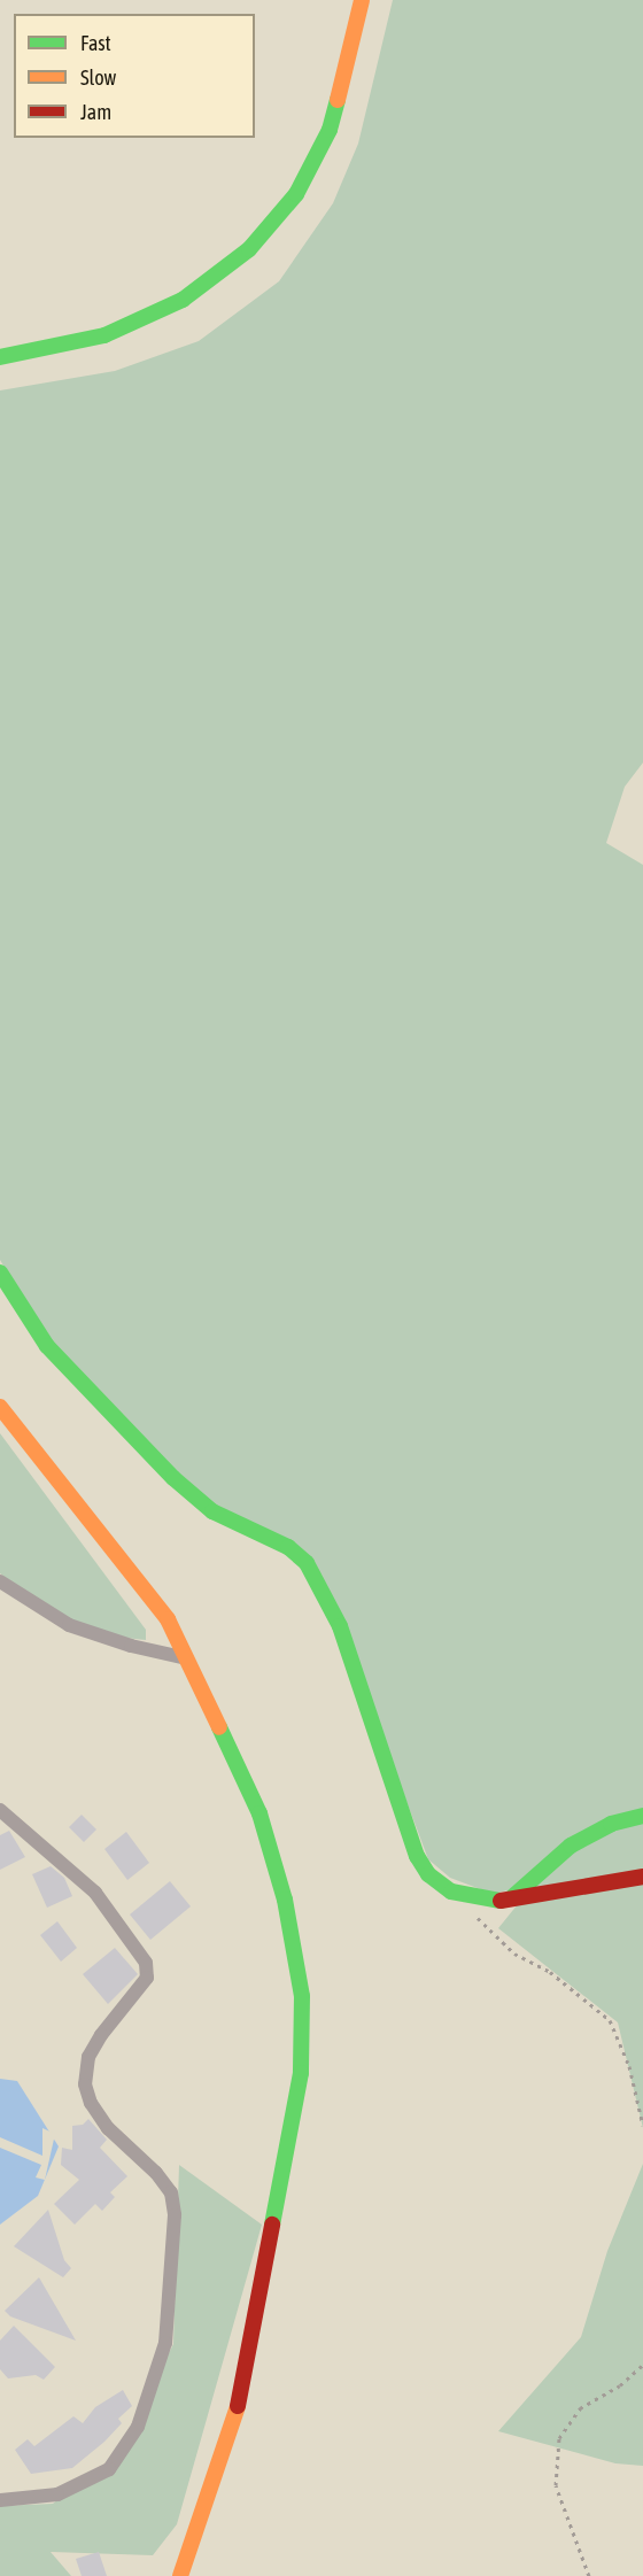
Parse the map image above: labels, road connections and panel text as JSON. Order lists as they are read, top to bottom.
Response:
{
  "legend": ["Fast", "Slow", "Jam"]
}
